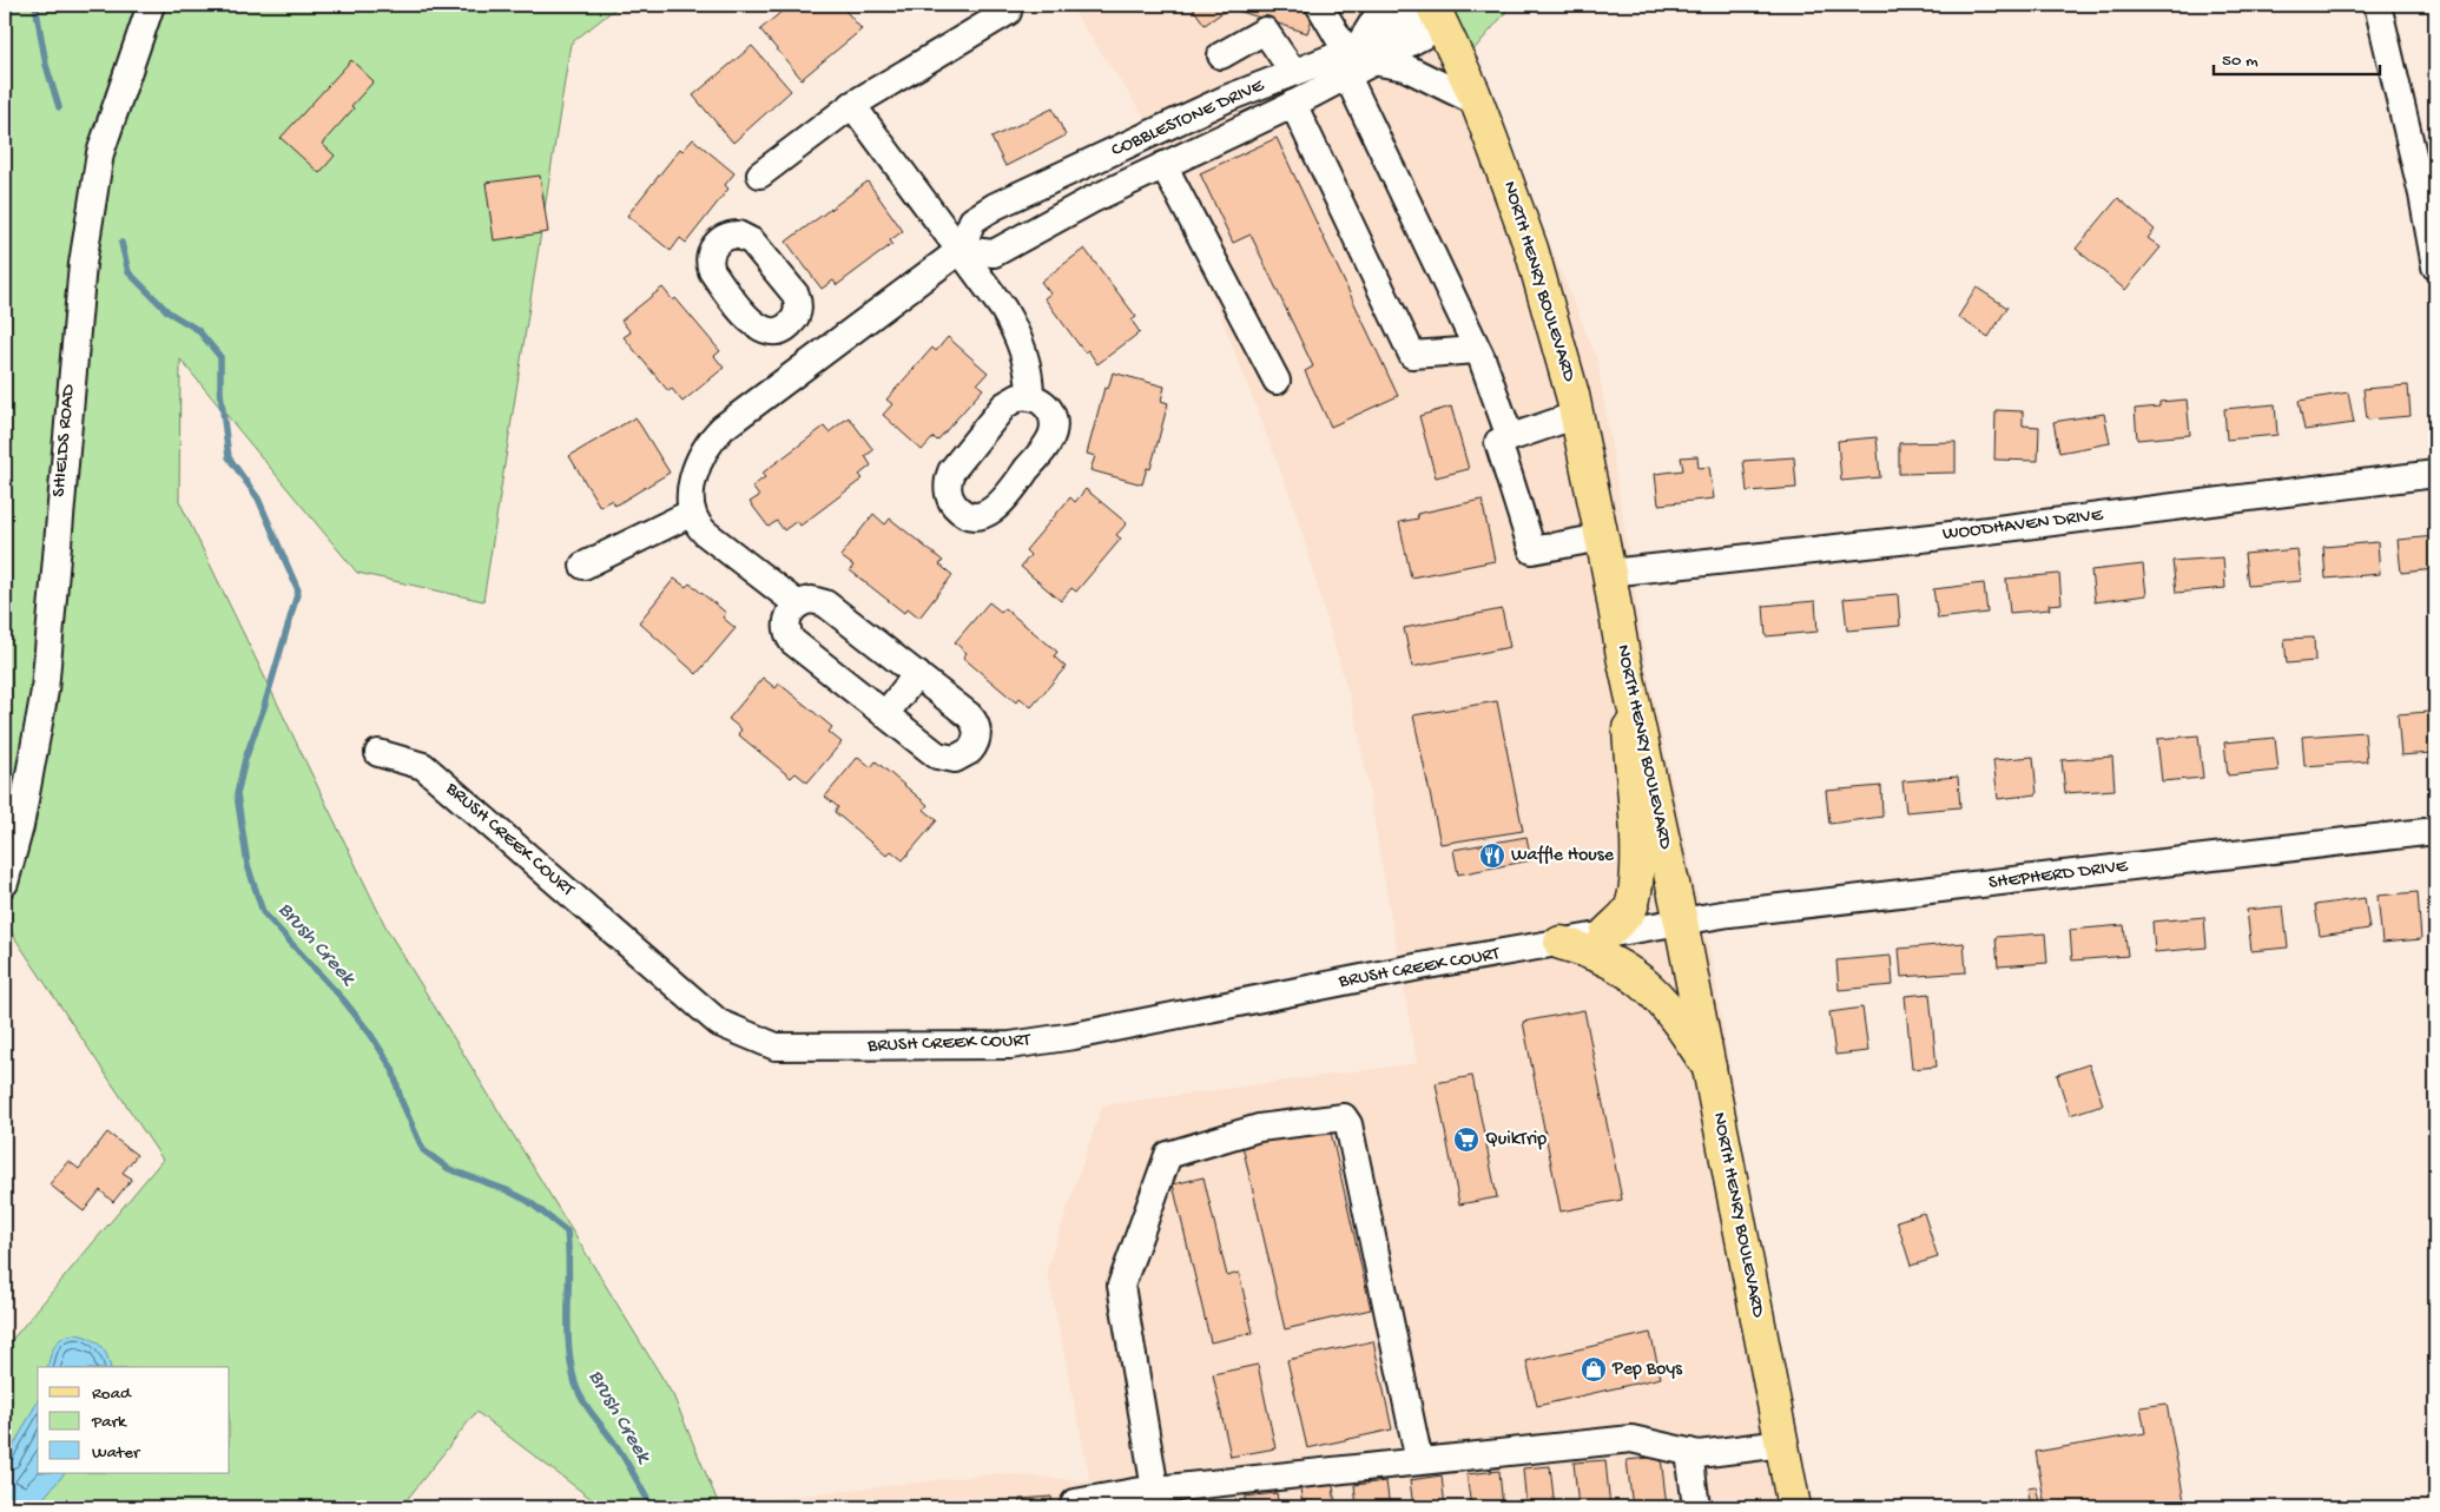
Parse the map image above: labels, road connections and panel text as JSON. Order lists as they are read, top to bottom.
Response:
{
  "streets": {
    "main road": ["NORTH HENRY BOULEVARD"],
    "street": [
      "COBBLESTONE DRIVE",
      "SHIELDS ROAD",
      "WOODHAVEN DRIVE",
      "BRUSH CREEK COURT",
      "SHEPHERD DRIVE"
    ]
  },
  "crossings": [
    ["COBBLESTONE DRIVE", "NORTH HENRY BOULEVARD"],
    ["NORTH HENRY BOULEVARD", "WOODHAVEN DRIVE"],
    ["NORTH HENRY BOULEVARD", "BRUSH CREEK COURT"],
    ["NORTH HENRY BOULEVARD", "SHEPHERD DRIVE"],
    ["BRUSH CREEK COURT", "SHEPHERD DRIVE"]
  ],
  "water": ["Brush Creek"],
  "places": {
    "restaurant": ["Waffle House"],
    "supermarket": ["QuikTrip"],
    "shop": ["Pep Boys"]
  },
  "legend": ["Road", "Park", "Water"],
  "scale_bar": "50 m"
}
